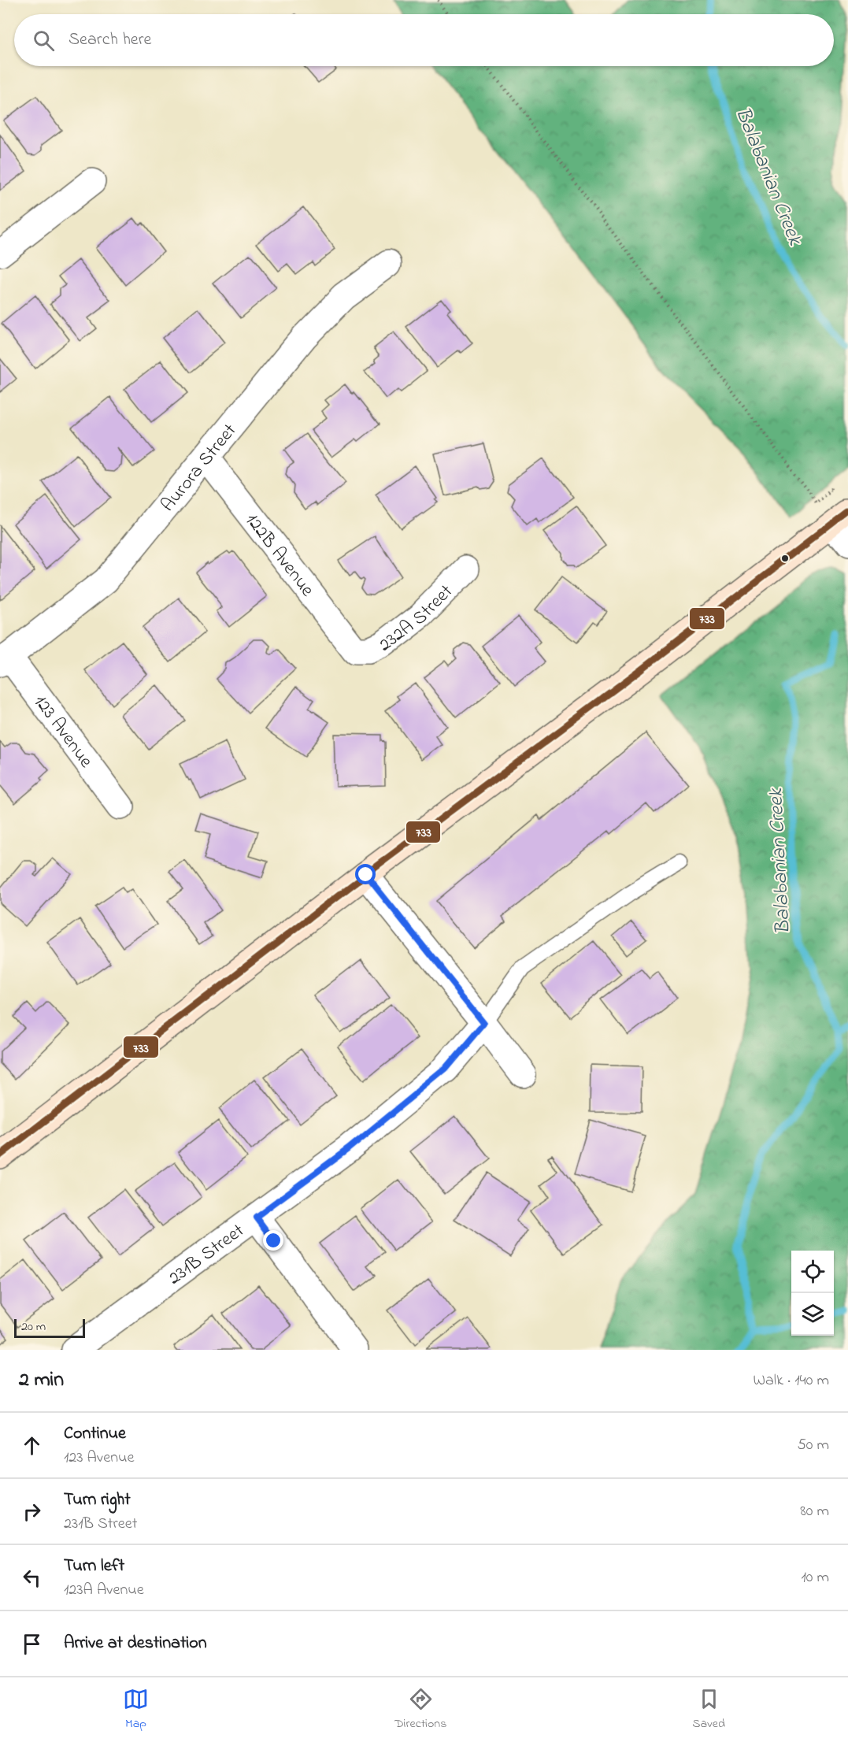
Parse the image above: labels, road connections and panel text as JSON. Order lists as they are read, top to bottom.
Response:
{
  "streets": {
    "street": [
      "Aurora Street",
      "122B Avenue",
      "232A Street",
      "123 Avenue",
      "231B Street"
    ]
  },
  "crossings": [
    ["Aurora Street", "122B Avenue"],
    ["Aurora Street", "123 Avenue"],
    ["122B Avenue", "232A Street"]
  ],
  "water": ["Balabanian Creek"],
  "lines": ["transit line 733"],
  "scale_bar": "20 m",
  "page": {
    "search": "Search here",
    "scale": "20 m",
    "heading": ["2 min", "Walk · 140 m"],
    "list": [
      ["Continue", "123 Avenue", "50 m"],
      ["Turn right", "231B Street", "80 m"],
      ["Turn left", "123A Avenue", "10 m"],
      "Arrive at destination"
    ],
    "nav": ["Map", "Directions", "Saved"]
  }
}
